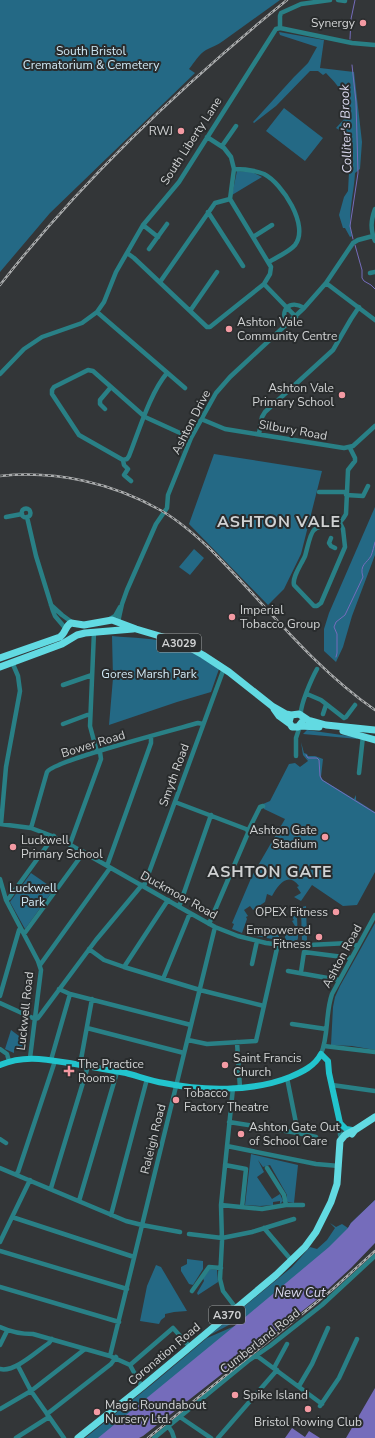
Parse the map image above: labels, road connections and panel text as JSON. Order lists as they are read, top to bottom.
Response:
{
  "streets": {
    "highway": ["A3029", "A370", "Coronation Road"],
    "street": [
      "South Liberty Lane",
      "Ashton Drive",
      "Silbury Road",
      "Bower Road",
      "Smyth Road",
      "Duckmoor Road",
      "Ashton Road",
      "Luckwell Road",
      "Raleigh Road",
      "Cumberland Road"
    ]
  },
  "crossings": [
    ["Ashton Drive", "Silbury Road"],
    ["Ashton Drive", "A3029"],
    ["A3029", "Smyth Road"],
    ["Bower Road", "Smyth Road"],
    ["Bower Road", "Duckmoor Road"],
    ["Smyth Road", "Duckmoor Road"],
    ["Smyth Road", "Luckwell Road"],
    ["Duckmoor Road", "Ashton Road"],
    ["Duckmoor Road", "Raleigh Road"]
  ],
  "districts": ["ASHTON VALE", "ASHTON GATE"],
  "water": ["Colliter's Brook", "New Cut"],
  "parks": ["South Bristol Crematorium & Cemetery", "Gores Marsh Park", "Luckwell Park"],
  "places": {
    "other": [
      "Synergy",
      "RWJ",
      "Ashton Vale Community Centre",
      "Ashton Vale Primary School",
      "Imperial Tobacco Group",
      "Ashton Gate Stadium",
      "Luckwell Primary School",
      "OPEX Fitness",
      "Empowered Fitness",
      "Saint Francis Church",
      "Tobacco Factory Theatre",
      "Ashton Gate Out of School Care",
      "Spike Island",
      "Bristol Rowing Club",
      "Magic Roundabout Nursery Ltd."
    ],
    "health": ["The Practice Rooms"]
  }
}
